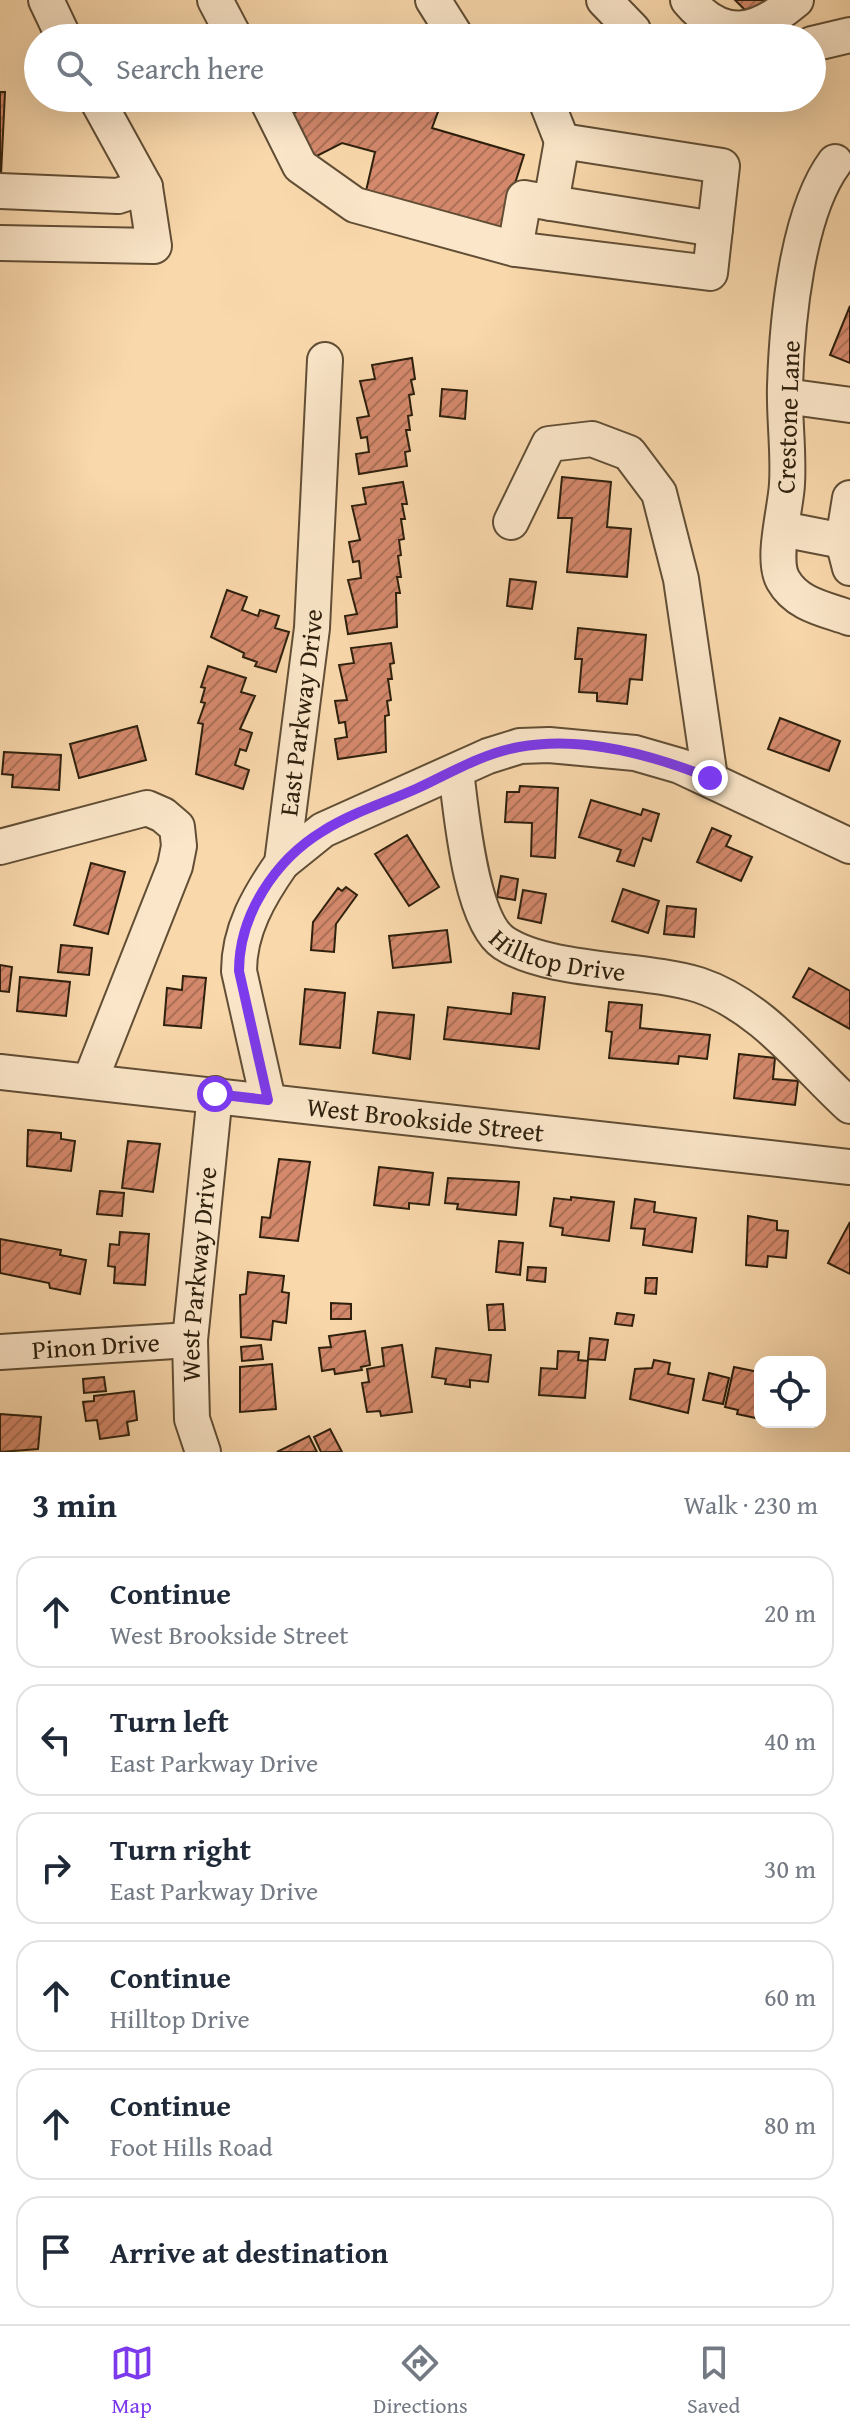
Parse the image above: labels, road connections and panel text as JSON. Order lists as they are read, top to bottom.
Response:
{
  "streets": {
    "street": [
      "Crestone Lane",
      "East Parkway Drive",
      "Hilltop Drive",
      "West Brookside Street",
      "West Parkway Drive",
      "Pinon Drive"
    ]
  },
  "crossings": [
    ["East Parkway Drive", "West Brookside Street"],
    ["West Brookside Street", "West Parkway Drive"],
    ["West Parkway Drive", "Pinon Drive"]
  ],
  "page": {
    "search": "Search here",
    "heading": ["3 min", "Walk · 230 m"],
    "list": [
      ["Continue", "West Brookside Street", "20 m"],
      ["Turn left", "East Parkway Drive", "40 m"],
      ["Turn right", "East Parkway Drive", "30 m"],
      ["Continue", "Hilltop Drive", "60 m"],
      ["Continue", "Foot Hills Road", "80 m"],
      "Arrive at destination"
    ],
    "nav": ["Map", "Directions", "Saved"]
  }
}
